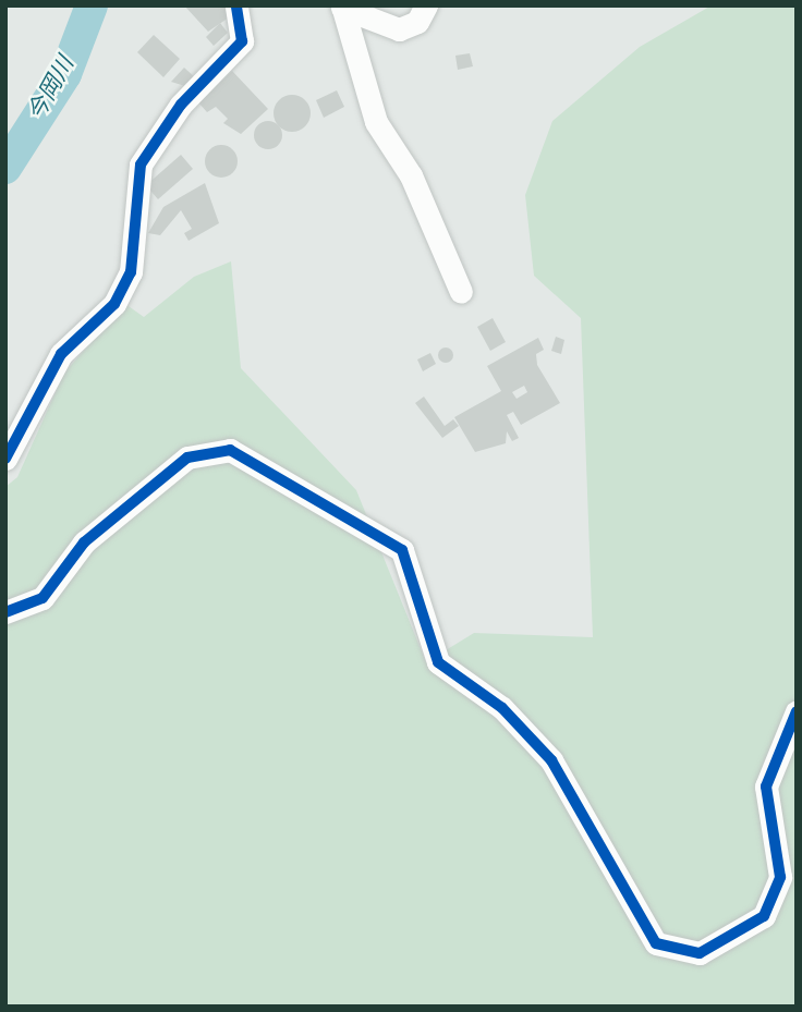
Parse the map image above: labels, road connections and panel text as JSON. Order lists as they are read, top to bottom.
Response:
{
  "water": ["今岡川"]
}
